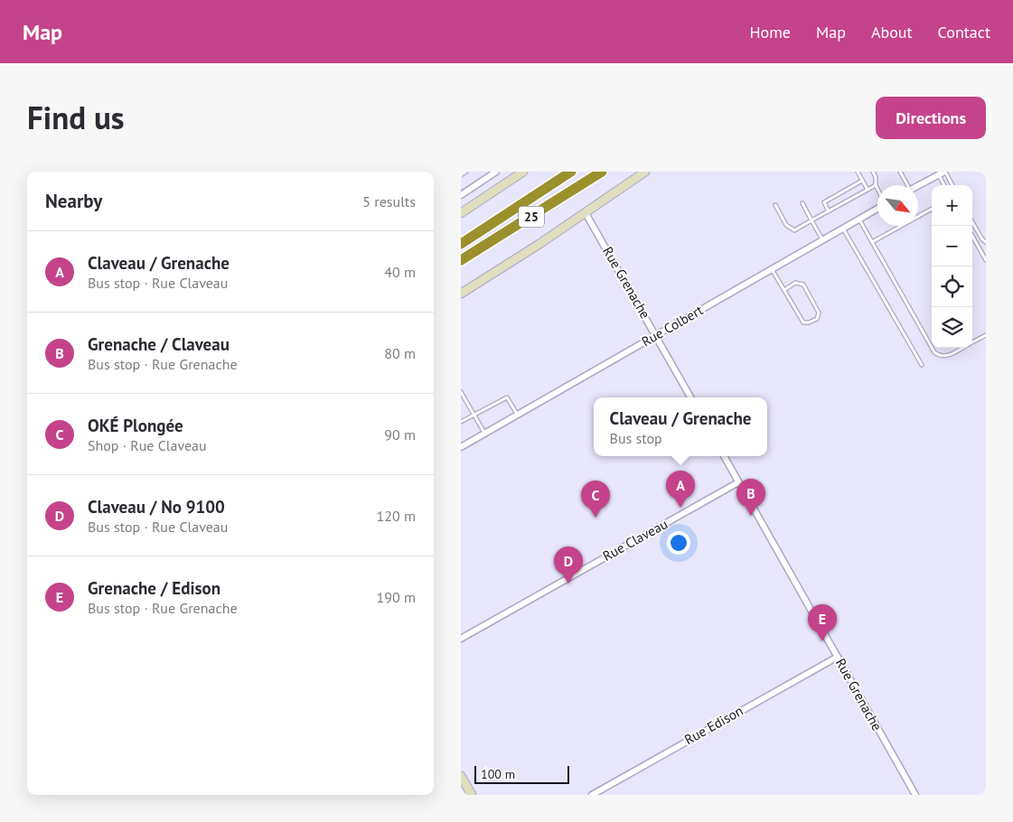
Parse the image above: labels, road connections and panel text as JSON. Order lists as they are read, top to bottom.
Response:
{
  "streets": {
    "highway": ["25"],
    "street": [
      "Rue Grenache",
      "Rue Colbert",
      "Rue Claveau",
      "Rue Edison"
    ]
  },
  "crossings": [
    ["Rue Grenache", "Rue Colbert"],
    ["Rue Grenache", "Rue Claveau"],
    ["Rue Grenache", "Rue Edison"]
  ],
  "scale_bar": "100 m",
  "north": "bottom right",
  "page": {
    "header": "Map",
    "nav": [
      "Home",
      "Map",
      "About",
      "Contact"
    ],
    "title": "Find us",
    "buttons": "Directions",
    "heading": ["Nearby", "5 results"],
    "map_buttons": ["+", "−"],
    "list": [
      {
        "mark": "A",
        "name": "Claveau / Grenache",
        "note": "Bus stop · Rue Claveau",
        "value": "40 m"
      },
      {
        "mark": "B",
        "name": "Grenache / Claveau",
        "note": "Bus stop · Rue Grenache",
        "value": "80 m"
      },
      {
        "mark": "C",
        "name": "OKÉ Plongée",
        "note": "Shop · Rue Claveau",
        "value": "90 m"
      },
      {
        "mark": "D",
        "name": "Claveau / No 9100",
        "note": "Bus stop · Rue Claveau",
        "value": "120 m"
      },
      {
        "mark": "E",
        "name": "Grenache / Edison",
        "note": "Bus stop · Rue Grenache",
        "value": "190 m"
      }
    ],
    "popup": ["Claveau / Grenache", "Bus stop"],
    "pins": [
      "A",
      "B",
      "C",
      "D",
      "E"
    ],
    "scale": "100 m"
  }
}
